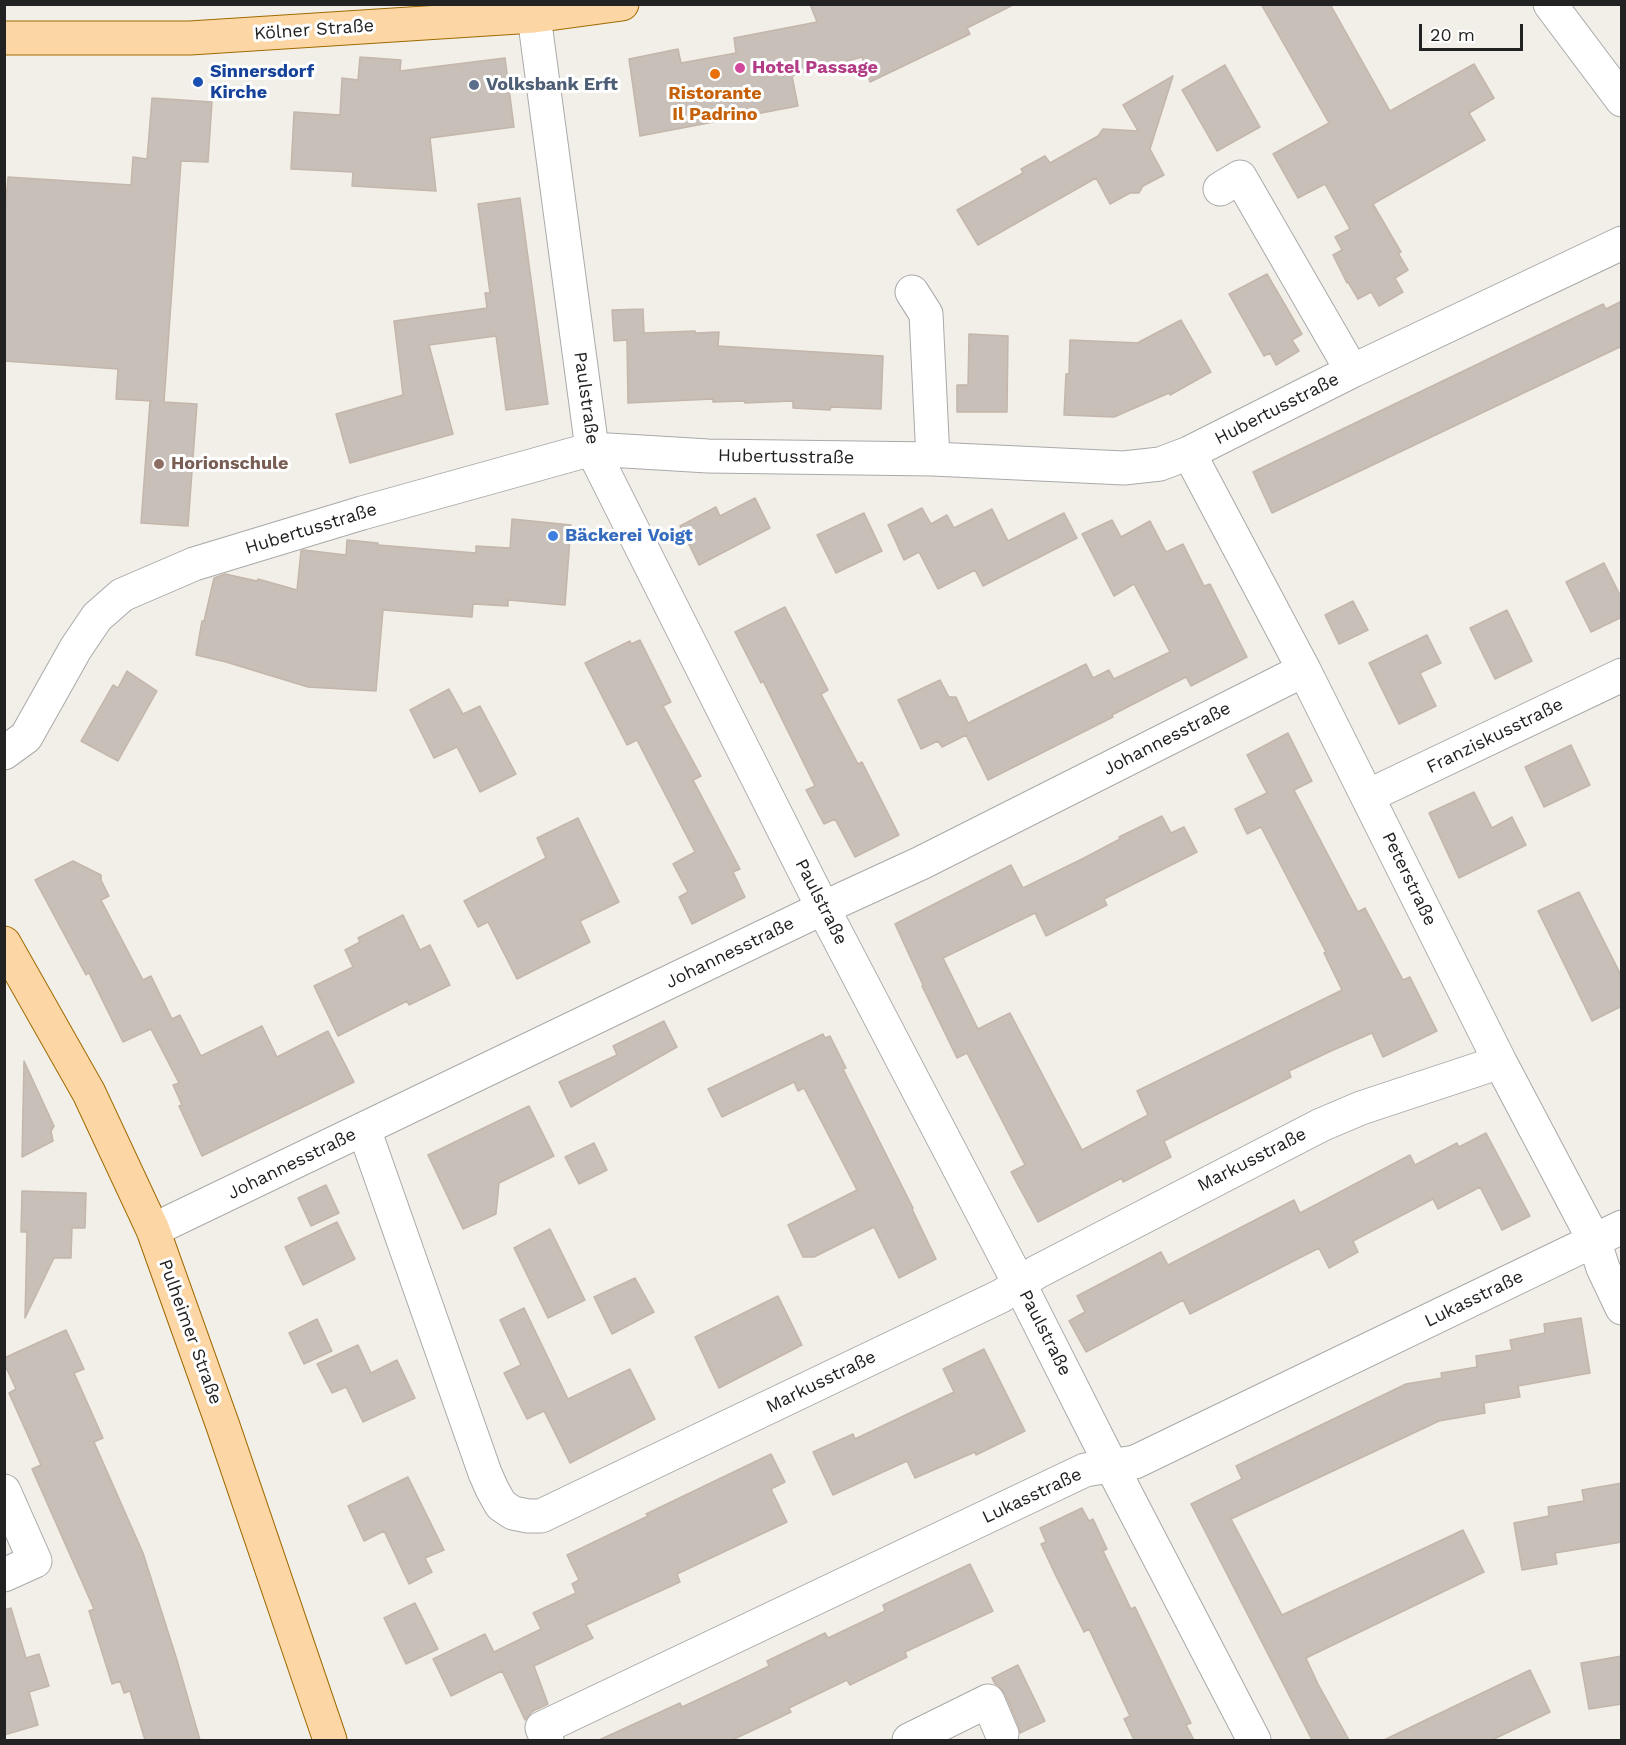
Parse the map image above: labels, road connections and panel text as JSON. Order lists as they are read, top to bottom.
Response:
{
  "streets": {
    "main road": ["Kölner Straße", "Pulheimer Straße"],
    "street": [
      "Paulstraße",
      "Hubertusstraße",
      "Franziskusstraße",
      "Johannesstraße",
      "Peterstraße",
      "Markusstraße",
      "Lukasstraße"
    ]
  },
  "crossings": [
    ["Kölner Straße", "Paulstraße"],
    ["Paulstraße", "Hubertusstraße"],
    ["Paulstraße", "Johannesstraße"],
    ["Paulstraße", "Markusstraße"],
    ["Paulstraße", "Lukasstraße"],
    ["Hubertusstraße", "Peterstraße"],
    ["Franziskusstraße", "Peterstraße"],
    ["Johannesstraße", "Peterstraße"],
    ["Johannesstraße", "Markusstraße"],
    ["Johannesstraße", "Pulheimer Straße"],
    ["Peterstraße", "Markusstraße"],
    ["Peterstraße", "Lukasstraße"]
  ],
  "places": [
    "Hotel Passage",
    "Ristorante Il Padrino",
    "Sinnersdorf Kirche",
    "Volksbank Erft",
    "Horionschule",
    "Bäckerei Voigt"
  ],
  "scale_bar": "20 m"
}
